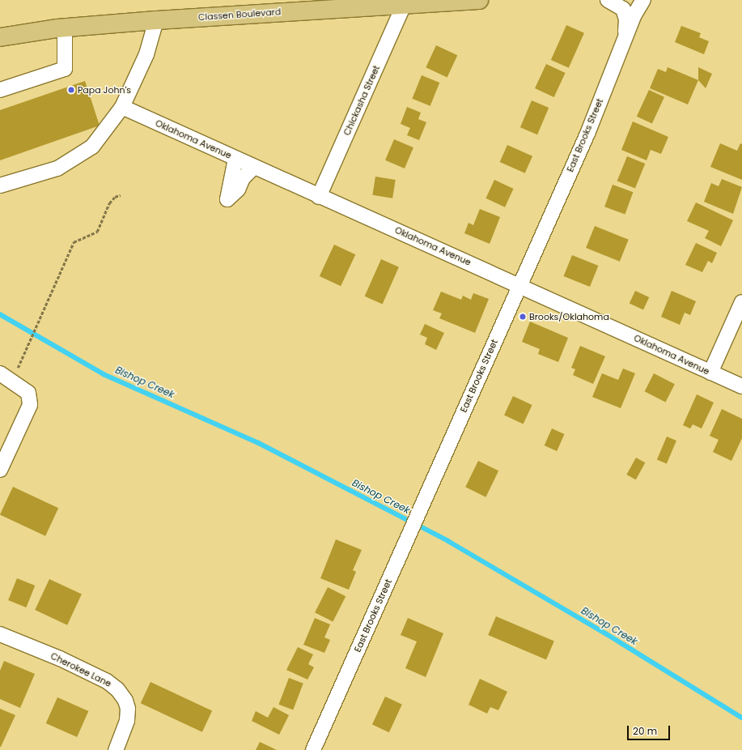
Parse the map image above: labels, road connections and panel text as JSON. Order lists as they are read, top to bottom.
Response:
{
  "streets": {
    "main road": ["Classen Boulevard"],
    "street": [
      "Chickasha Street",
      "East Brooks Street",
      "Oklahoma Avenue",
      "Cherokee Lane"
    ]
  },
  "crossings": [
    ["Classen Boulevard", "Chickasha Street"],
    ["Chickasha Street", "Oklahoma Avenue"],
    ["East Brooks Street", "Oklahoma Avenue"]
  ],
  "water": ["Bishop Creek"],
  "places": ["Papa John's", "Brooks/Oklahoma"],
  "scale_bar": "20 m"
}
